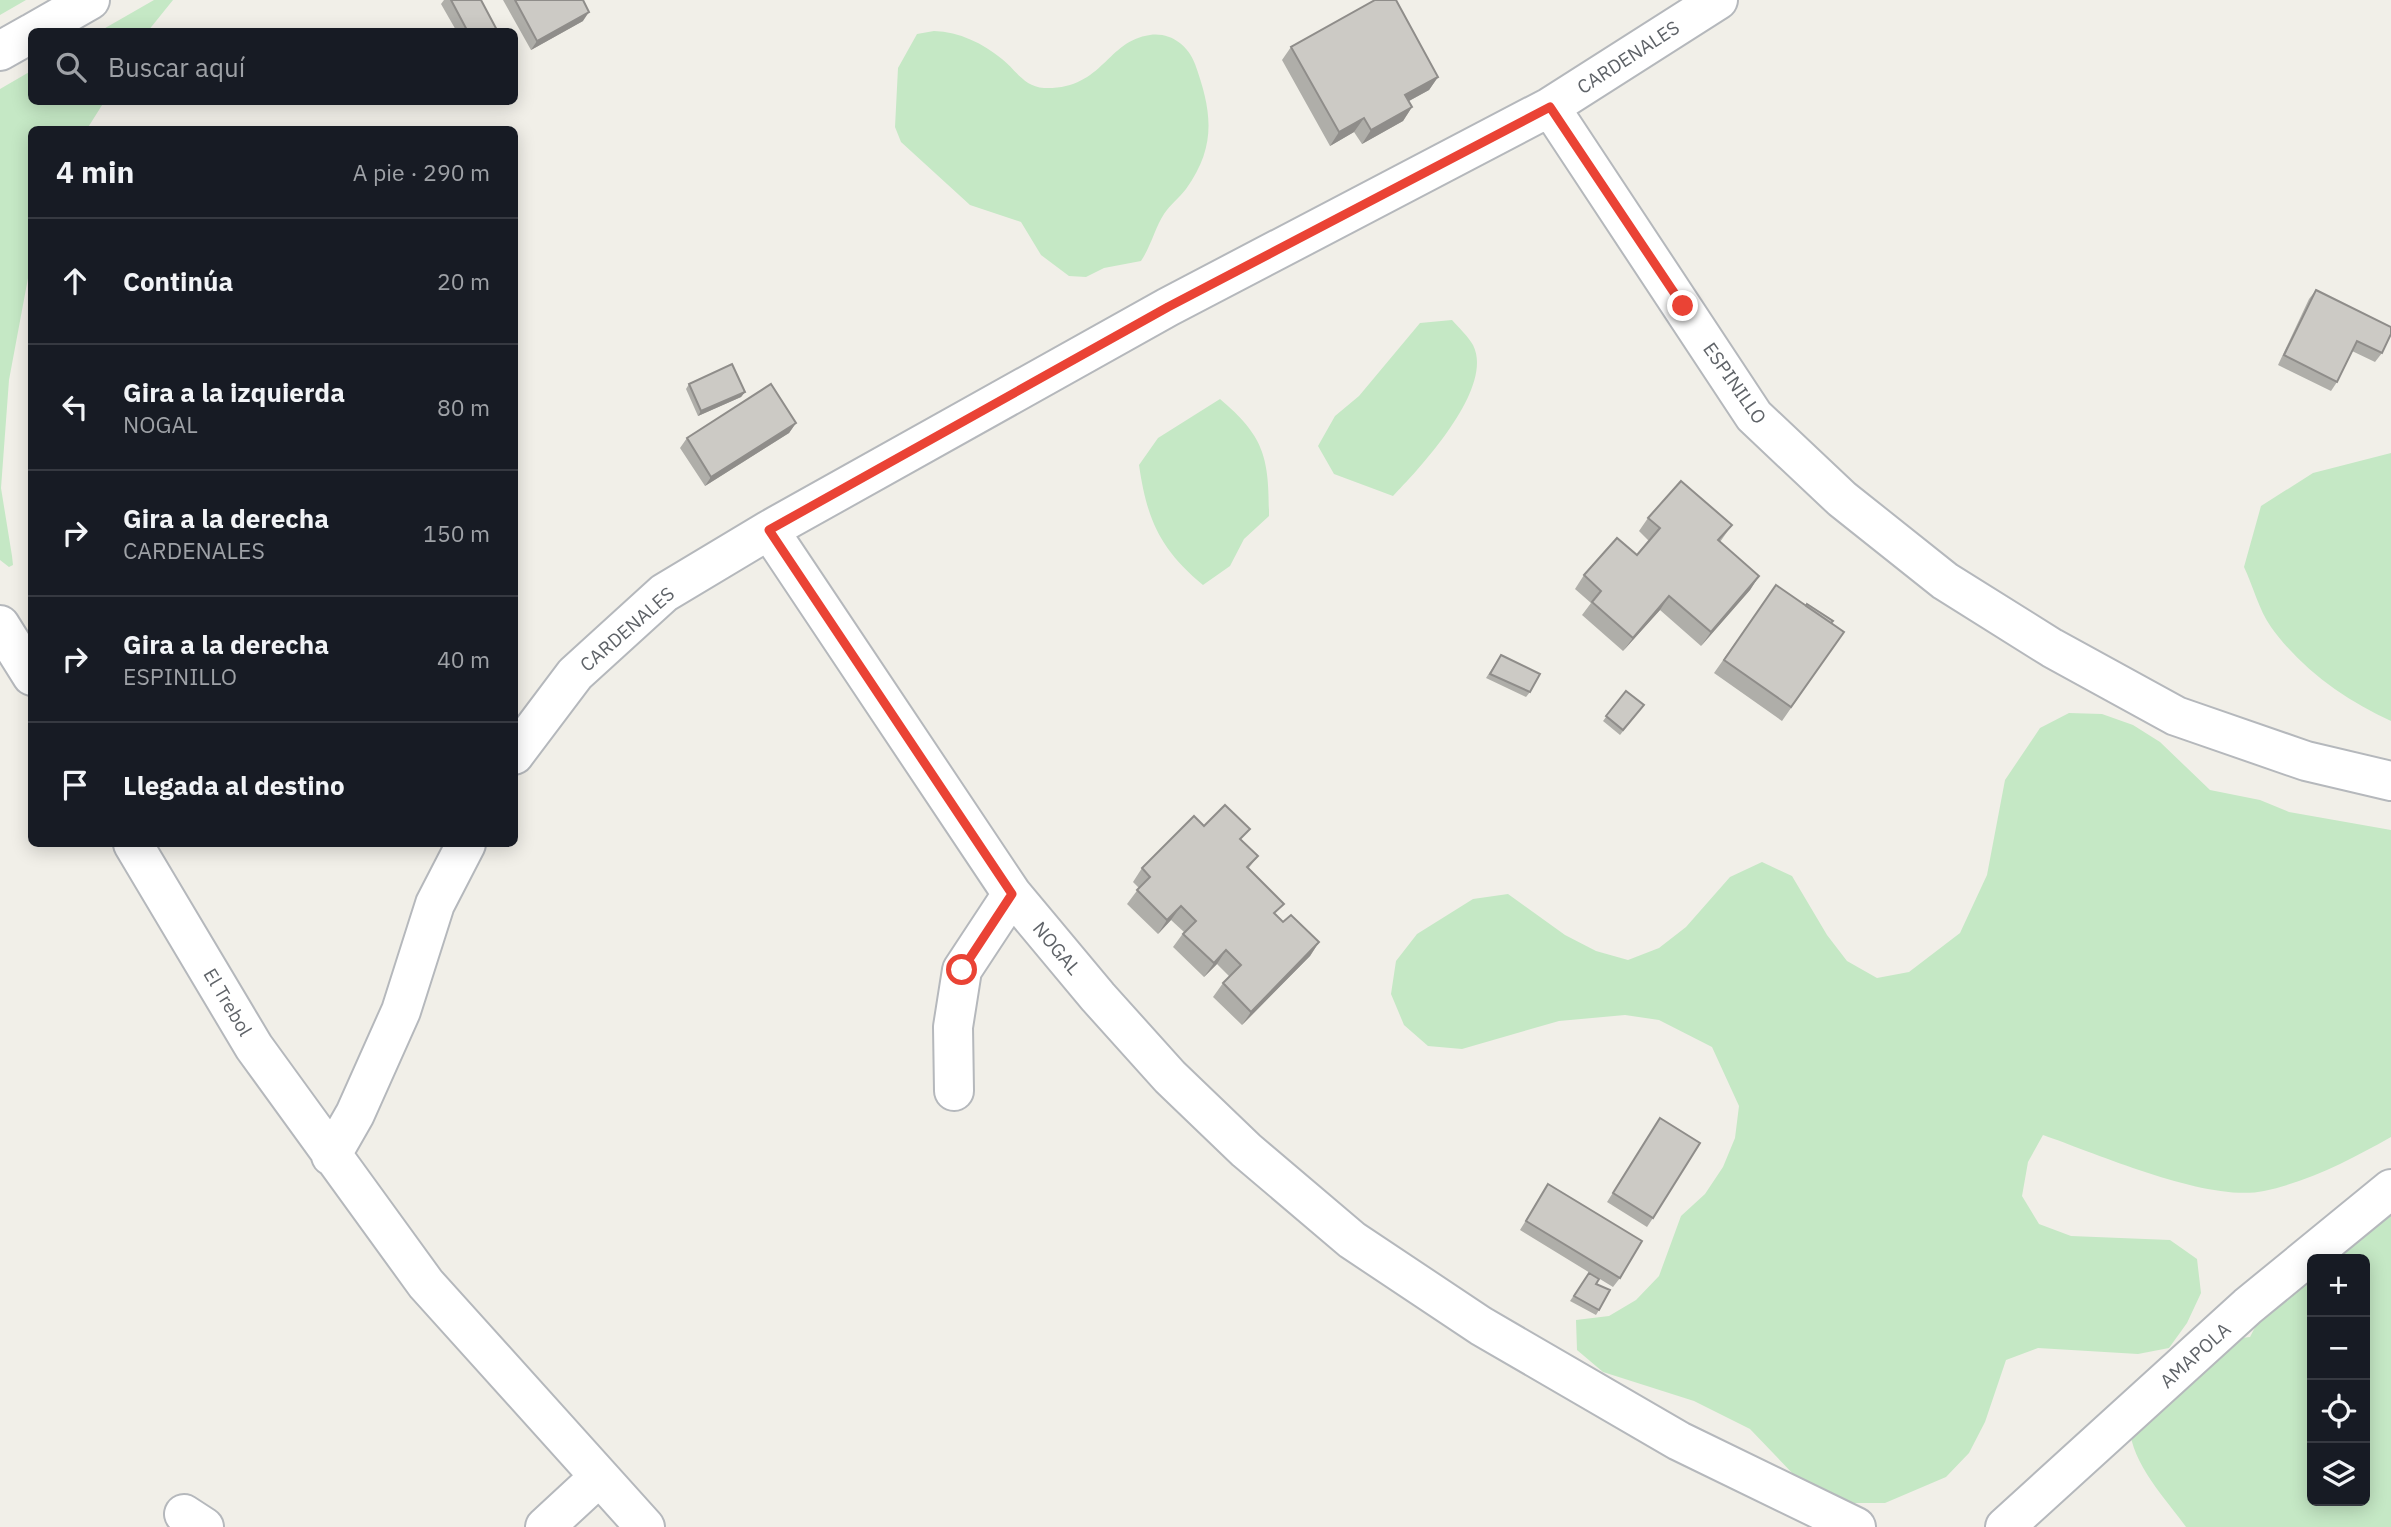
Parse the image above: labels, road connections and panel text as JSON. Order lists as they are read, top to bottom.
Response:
{
  "streets": {
    "street": [
      "CARDENALES",
      "ESPINILLO",
      "NOGAL",
      "El Trebol",
      "AMAPOLA"
    ]
  },
  "crossings": [
    ["CARDENALES", "ESPINILLO"],
    ["CARDENALES", "NOGAL"]
  ],
  "page": {
    "search": "Buscar aquí",
    "heading": ["4 min", "A pie · 290 m"],
    "list": [
      ["Continúa", "20 m"],
      ["Gira a la izquierda", "NOGAL", "80 m"],
      ["Gira a la derecha", "CARDENALES", "150 m"],
      ["Gira a la derecha", "ESPINILLO", "40 m"],
      "Llegada al destino"
    ],
    "map_buttons": ["+", "−"]
  }
}
